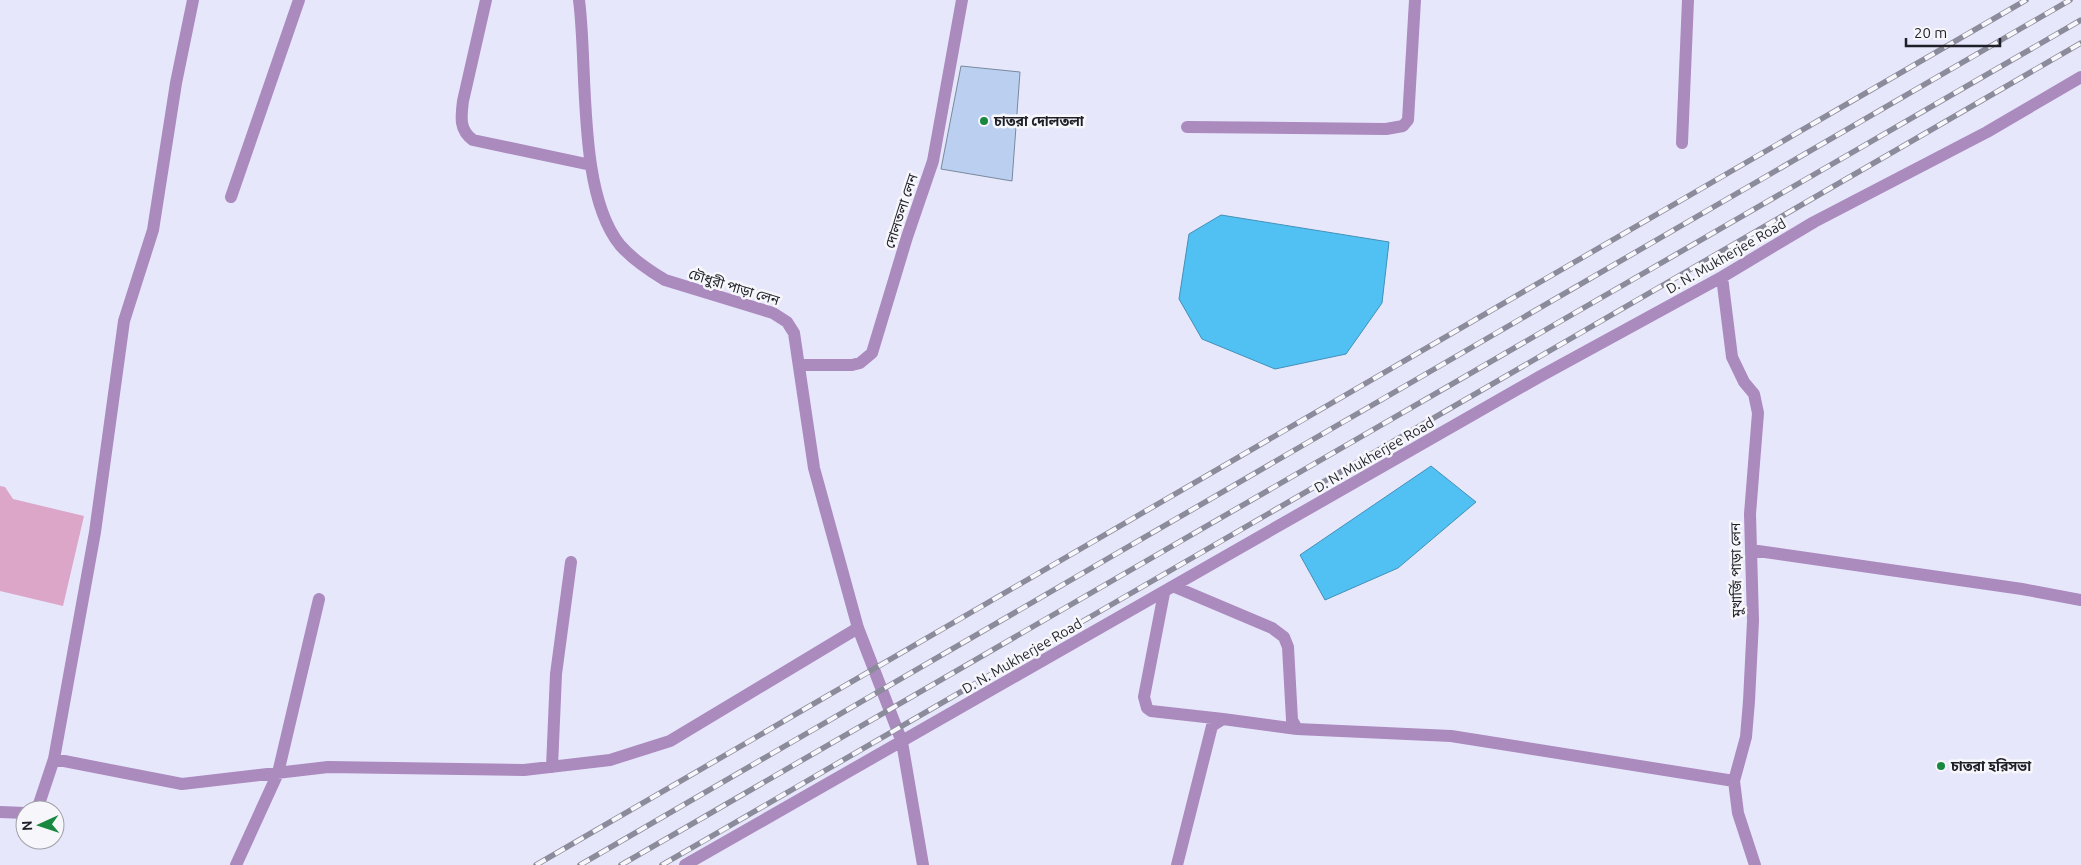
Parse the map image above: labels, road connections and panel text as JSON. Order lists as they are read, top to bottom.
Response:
{
  "streets": {
    "street": [
      "দোলতলা লেন",
      "D. N. Mukherjee Road",
      "চৌধুরী পাড়া লেন",
      "মুখার্জি পাড়া লেন"
    ]
  },
  "crossings": [
    ["দোলতলা লেন", "চৌধুরী পাড়া লেন"],
    ["D. N. Mukherjee Road", "চৌধুরী পাড়া লেন"],
    ["D. N. Mukherjee Road", "মুখার্জি পাড়া লেন"]
  ],
  "places": ["চাতরা দোলতলা", "চাতরা হরিসভা"],
  "scale_bar": "20 m",
  "north": "left"
}
